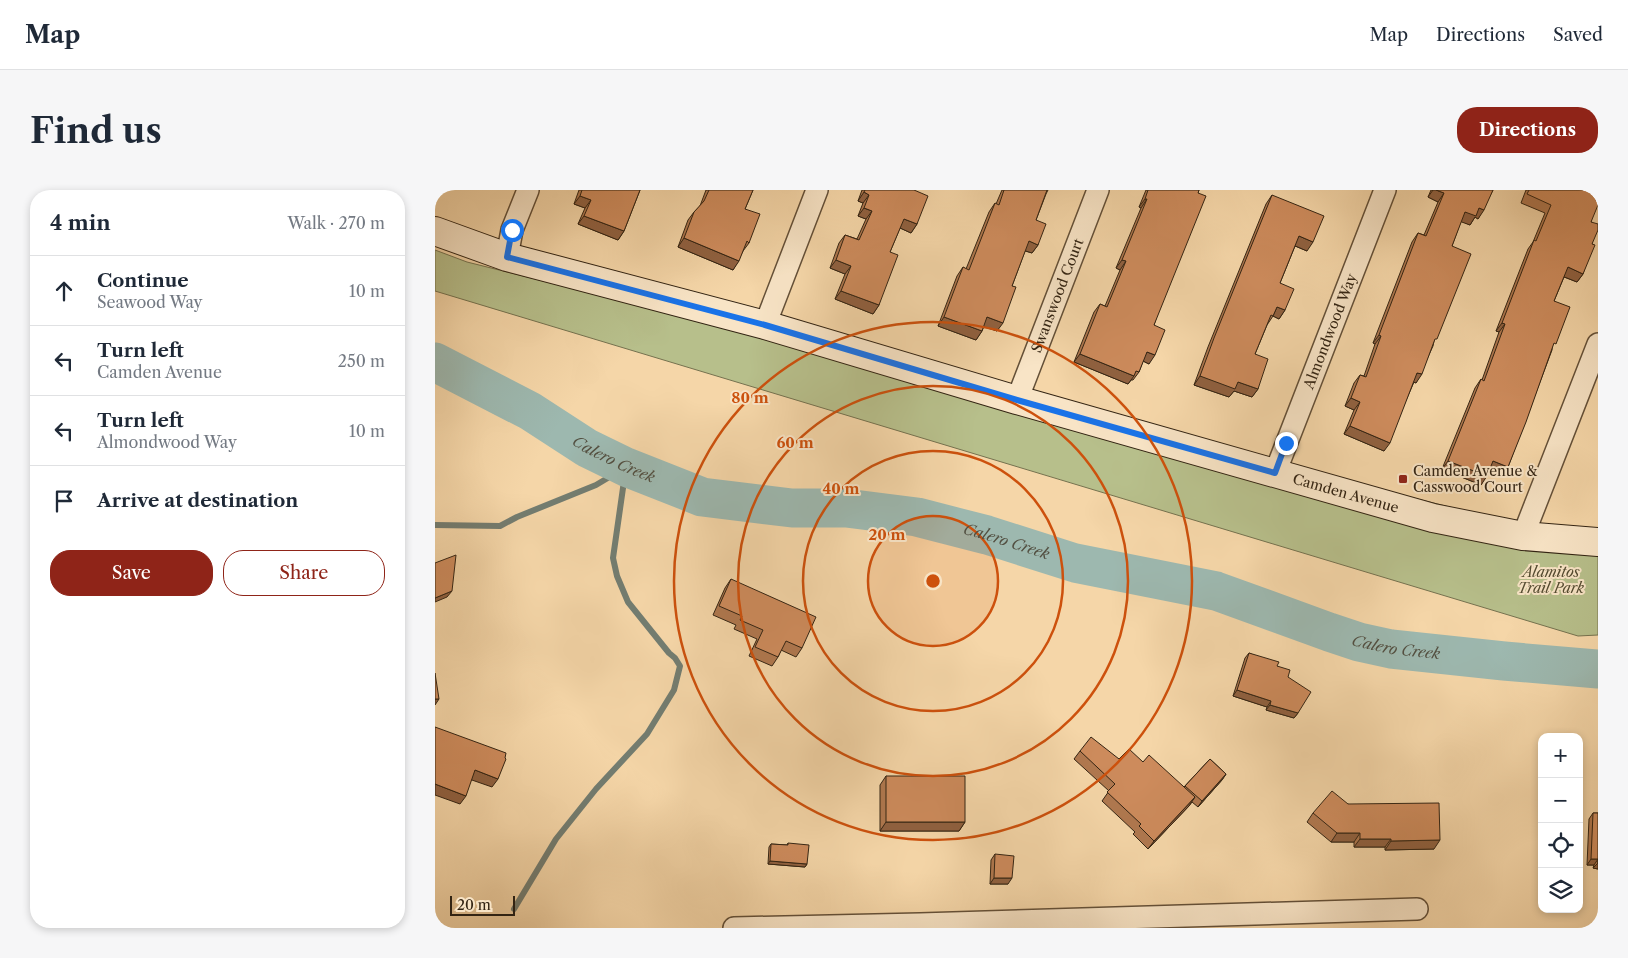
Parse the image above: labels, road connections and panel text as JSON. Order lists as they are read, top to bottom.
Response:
{
  "streets": {
    "street": ["Swanswood Court", "Almondwood Way", "Camden Avenue"]
  },
  "crossings": [
    ["Swanswood Court", "Camden Avenue"],
    ["Almondwood Way", "Camden Avenue"]
  ],
  "water": ["Calero Creek"],
  "parks": ["Alamitos Trail Park"],
  "places": {
    "transit": ["Camden Avenue & Casswood Court"]
  },
  "scale_bar": "20 m",
  "page": {
    "header": "Map",
    "nav": ["Map", "Directions", "Saved"],
    "buttons": [
      "Directions",
      ["Save", "Share"]
    ],
    "title": "Find us",
    "heading": ["4 min", "Walk · 270 m"],
    "list": [
      ["Continue", "Seawood Way", "10 m"],
      ["Turn left", "Camden Avenue", "250 m"],
      ["Turn left", "Almondwood Way", "10 m"],
      "Arrive at destination"
    ],
    "map_buttons": ["+", "−"],
    "scale": "20 m"
  },
  "rings": [
    "80 m",
    "60 m",
    "40 m",
    "20 m"
  ]
}
